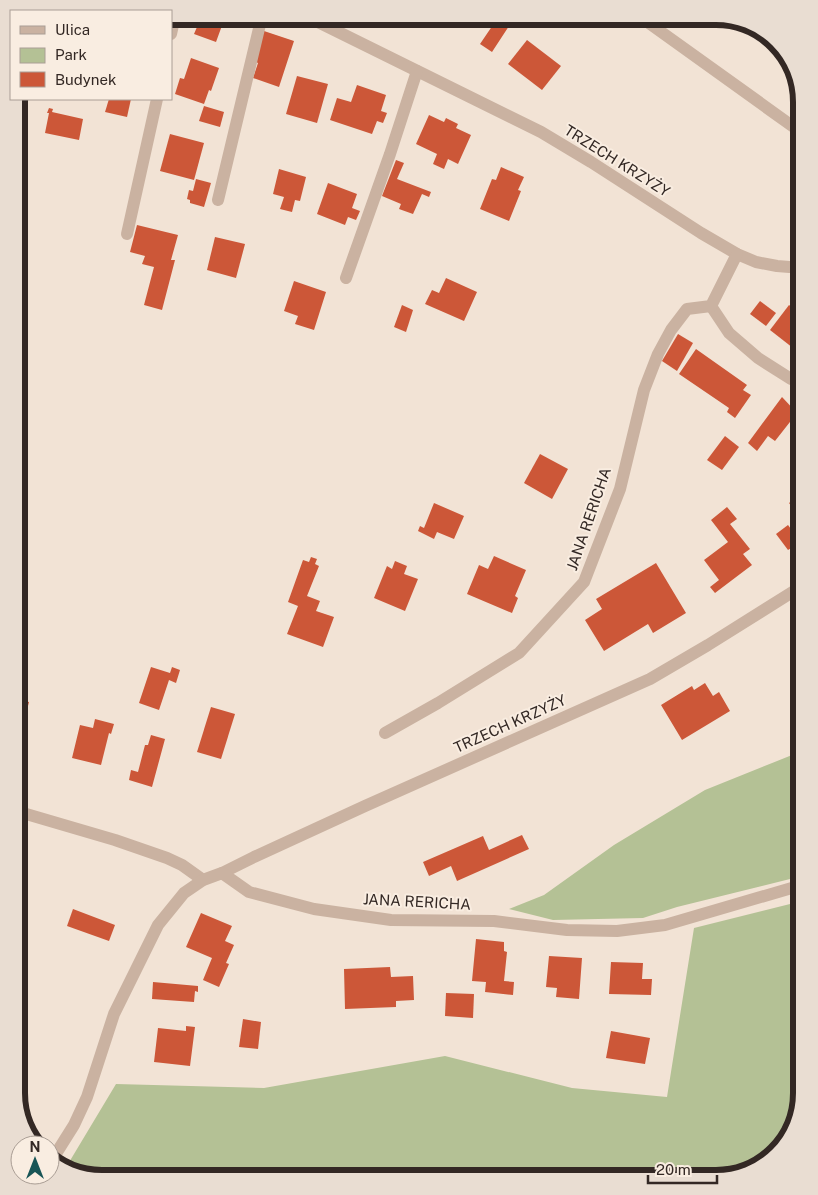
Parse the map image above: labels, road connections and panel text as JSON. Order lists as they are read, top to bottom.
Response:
{
  "streets": {
    "street": ["TRZECH KRZYŻY", "JANA RERICHA"]
  },
  "crossings": [
    ["TRZECH KRZYŻY", "JANA RERICHA"]
  ],
  "legend": ["Ulica", "Park", "Budynek"],
  "scale_bar": "20 m",
  "north": "top"
}
